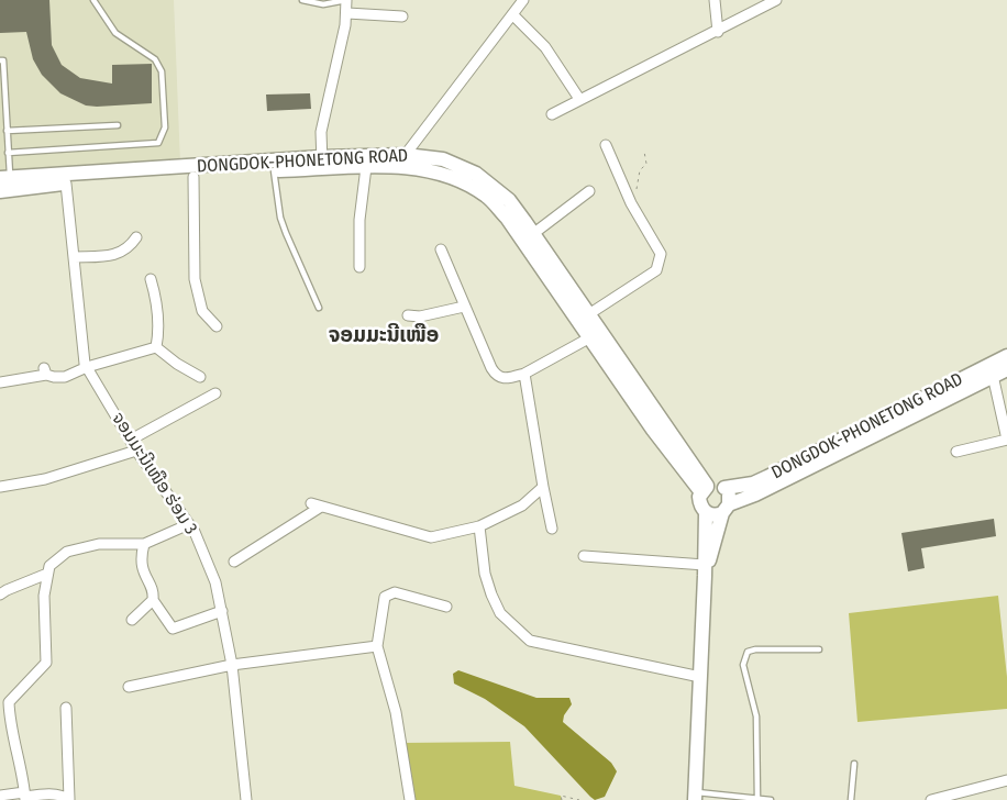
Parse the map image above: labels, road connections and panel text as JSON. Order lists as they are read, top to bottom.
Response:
{
  "streets": {
    "main road": ["DONGDOK-PHONETONG ROAD"],
    "street": ["ຈອມມະນີເໜືອ ຮ່ອມ 3"]
  },
  "crossings": [
    ["DONGDOK-PHONETONG ROAD", "ຈອມມະນີເໜືອ ຮ່ອມ 3"]
  ],
  "districts": ["ຈອມມະນີເໜືອ"]
}
